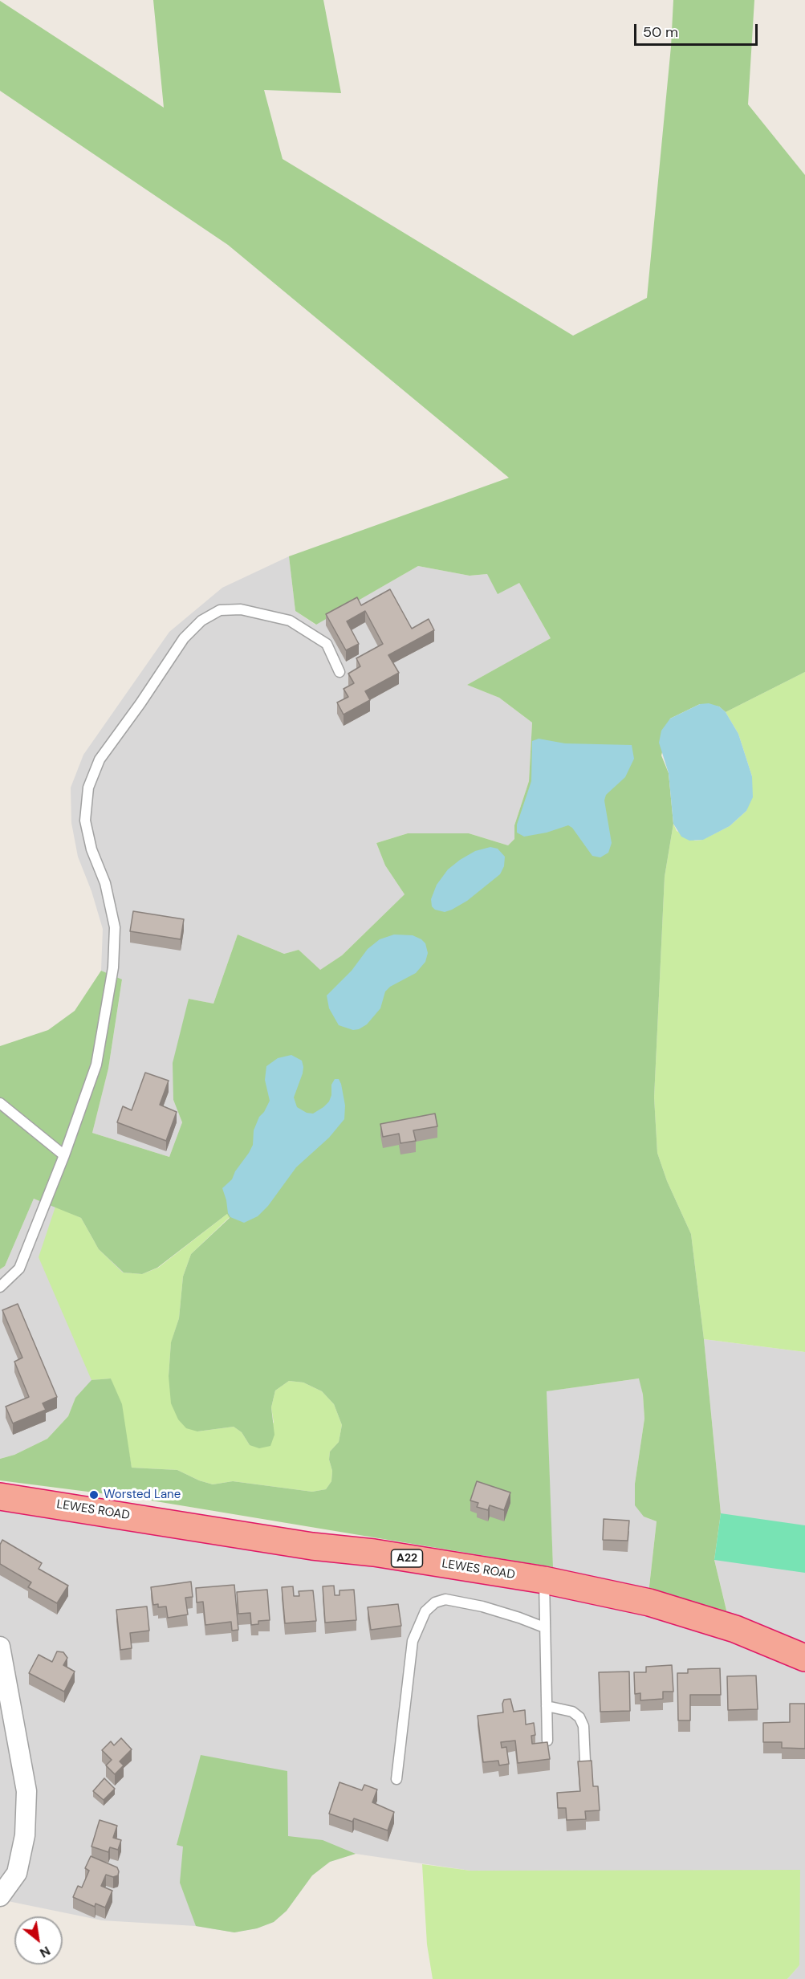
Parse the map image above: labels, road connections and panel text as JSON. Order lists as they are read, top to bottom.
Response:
{
  "streets": {
    "highway": ["LEWES ROAD", "A22"]
  },
  "places": ["Worsted Lane"],
  "scale_bar": "50 m",
  "north": "bottom right"
}
